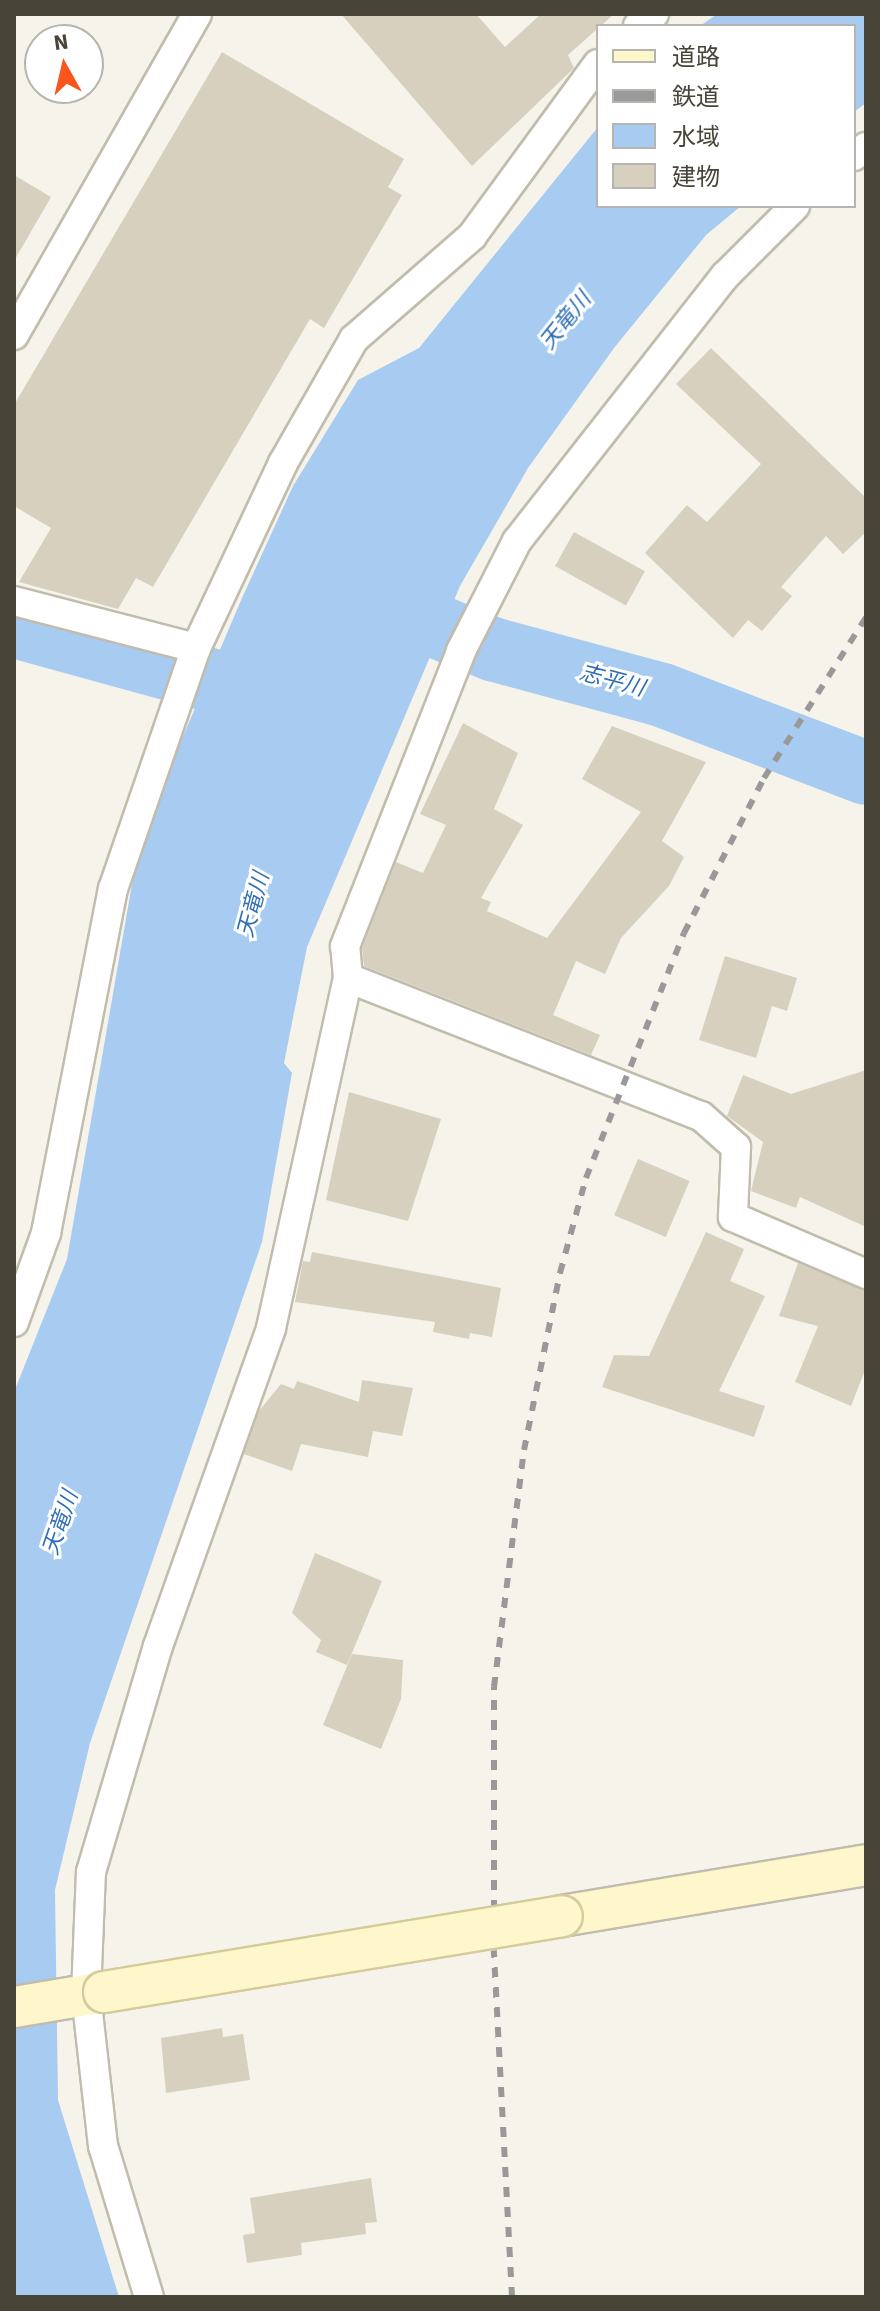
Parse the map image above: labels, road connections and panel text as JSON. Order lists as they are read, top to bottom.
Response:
{
  "water": ["天竜川", "志平川"],
  "legend": [
    "道路",
    "鉄道",
    "水域",
    "建物"
  ],
  "north": "top"
}
